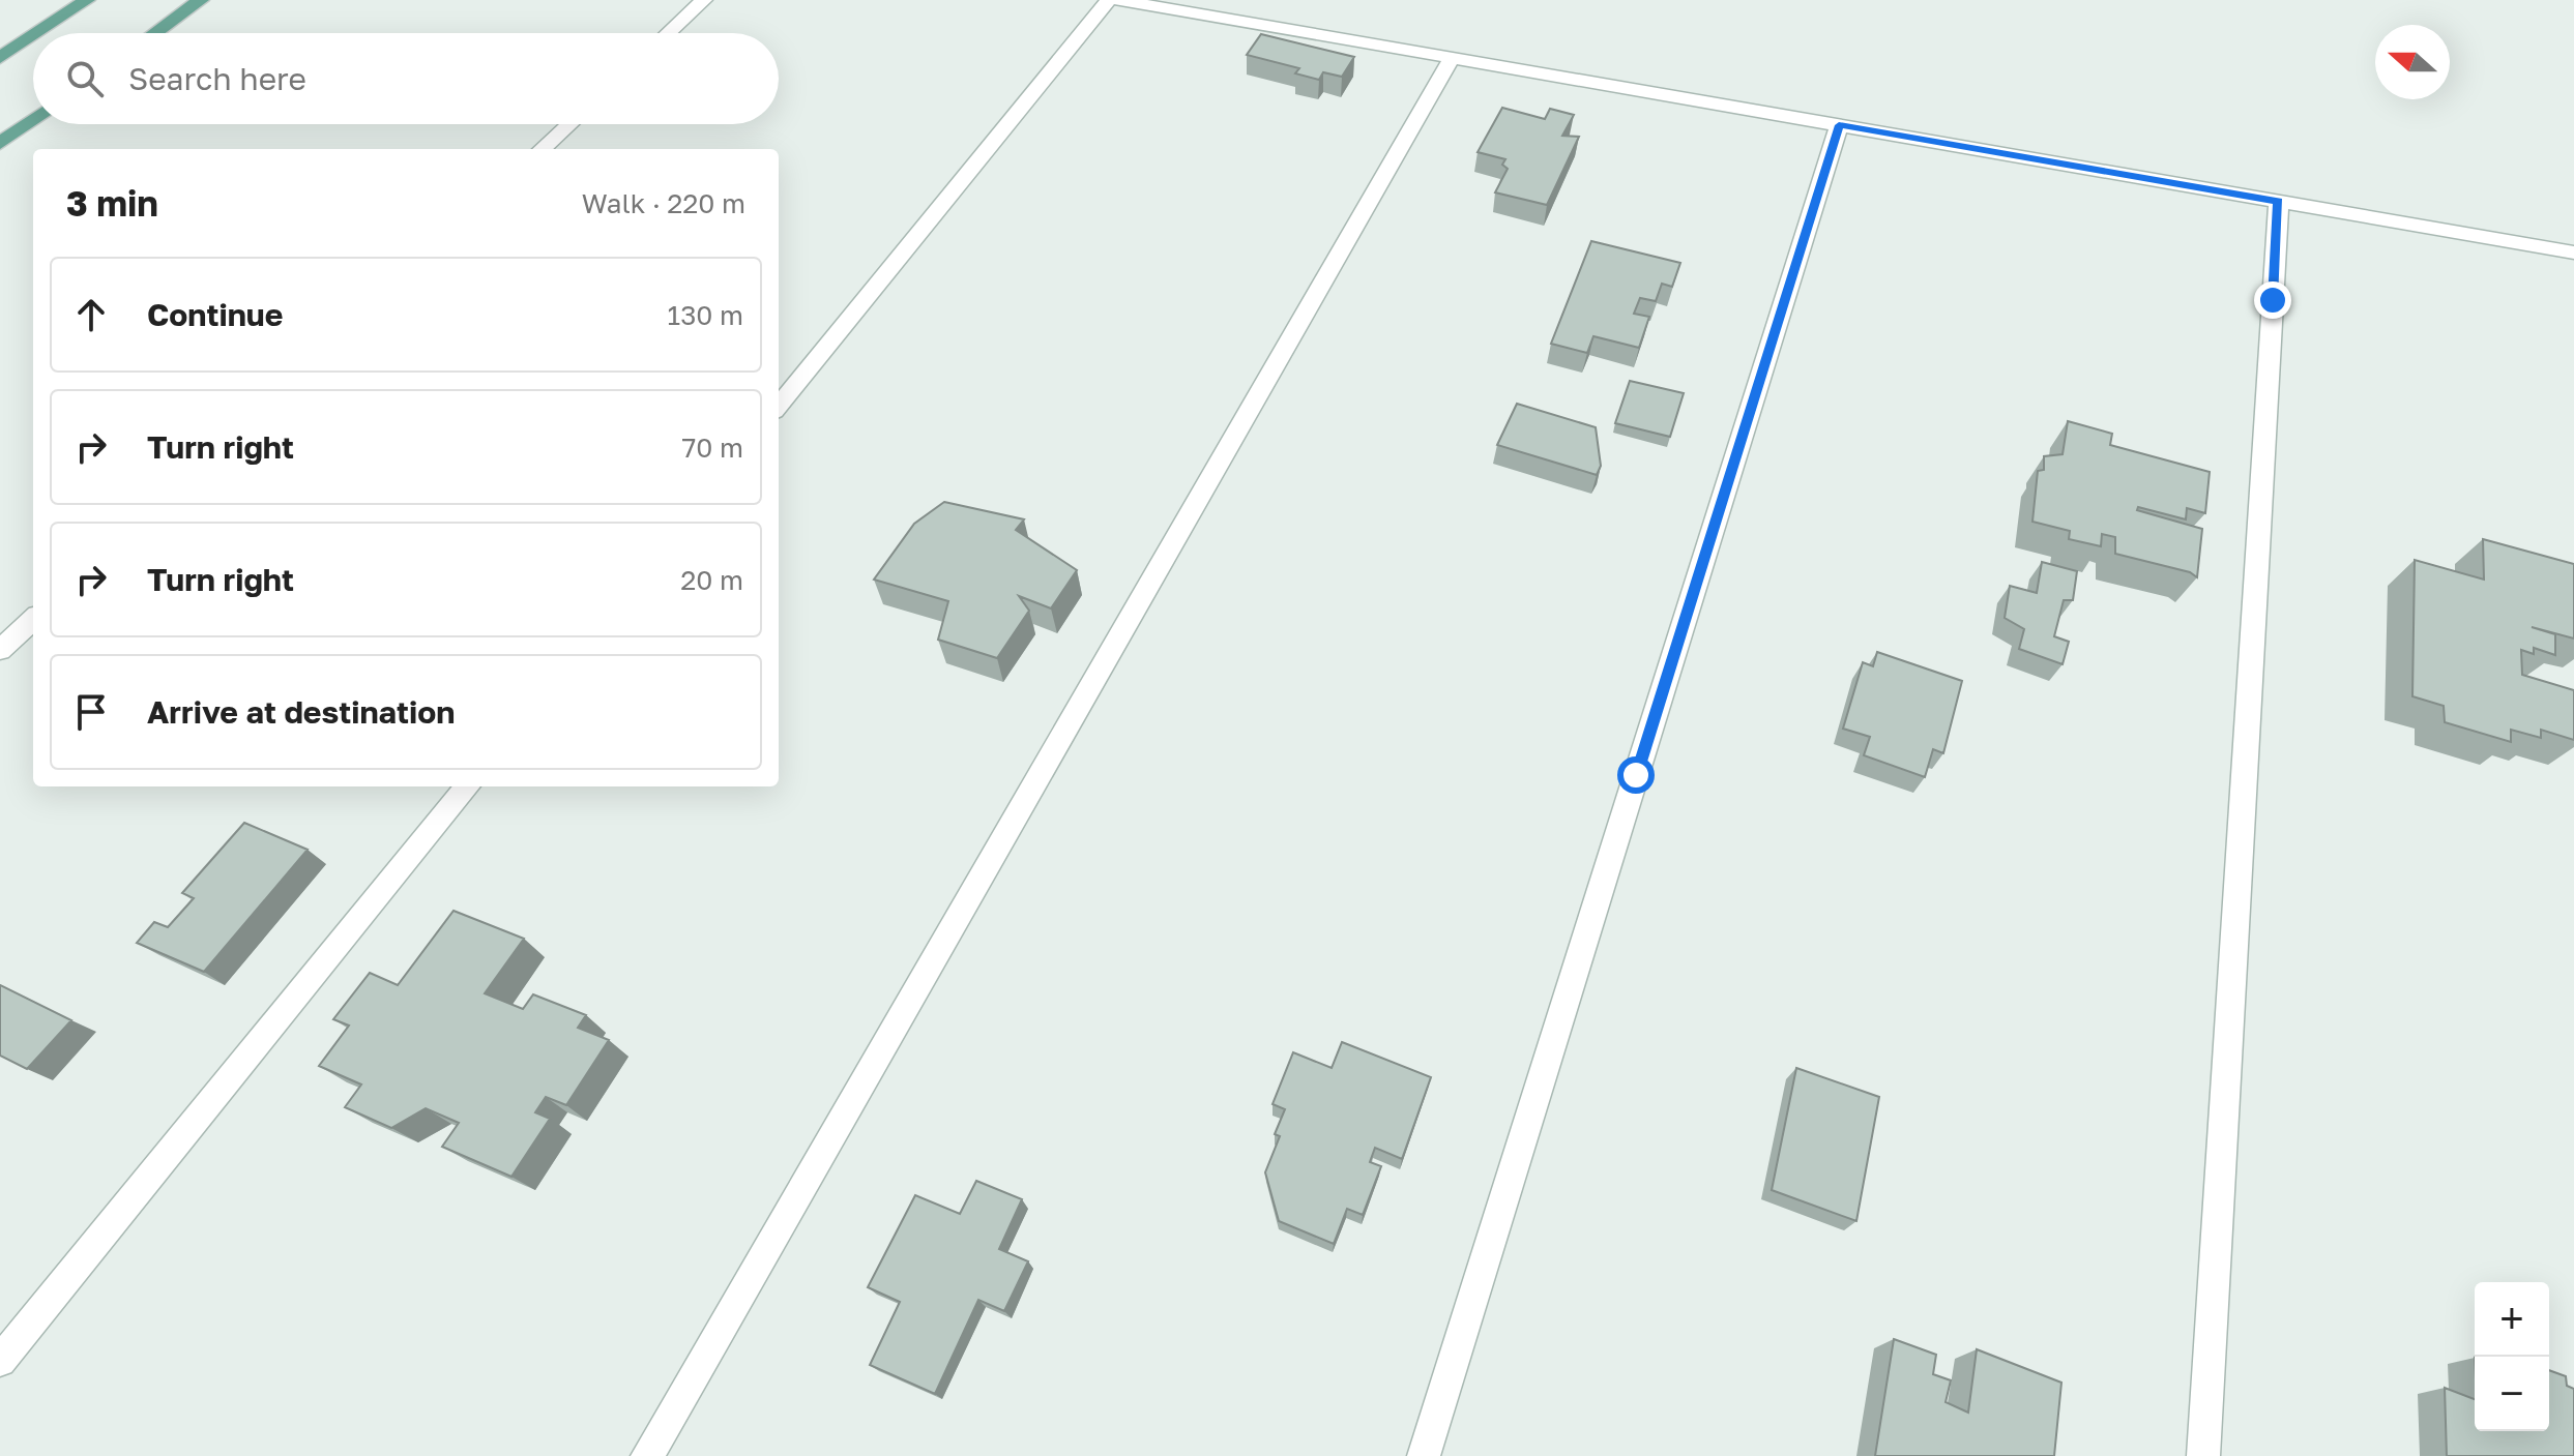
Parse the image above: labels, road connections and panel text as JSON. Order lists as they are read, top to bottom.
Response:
{
  "north": "left",
  "page": {
    "search": "Search here",
    "heading": ["3 min", "Walk · 220 m"],
    "list": [
      ["Continue", "130 m"],
      ["Turn right", "70 m"],
      ["Turn right", "20 m"],
      "Arrive at destination"
    ],
    "map_buttons": ["+", "−"]
  }
}
